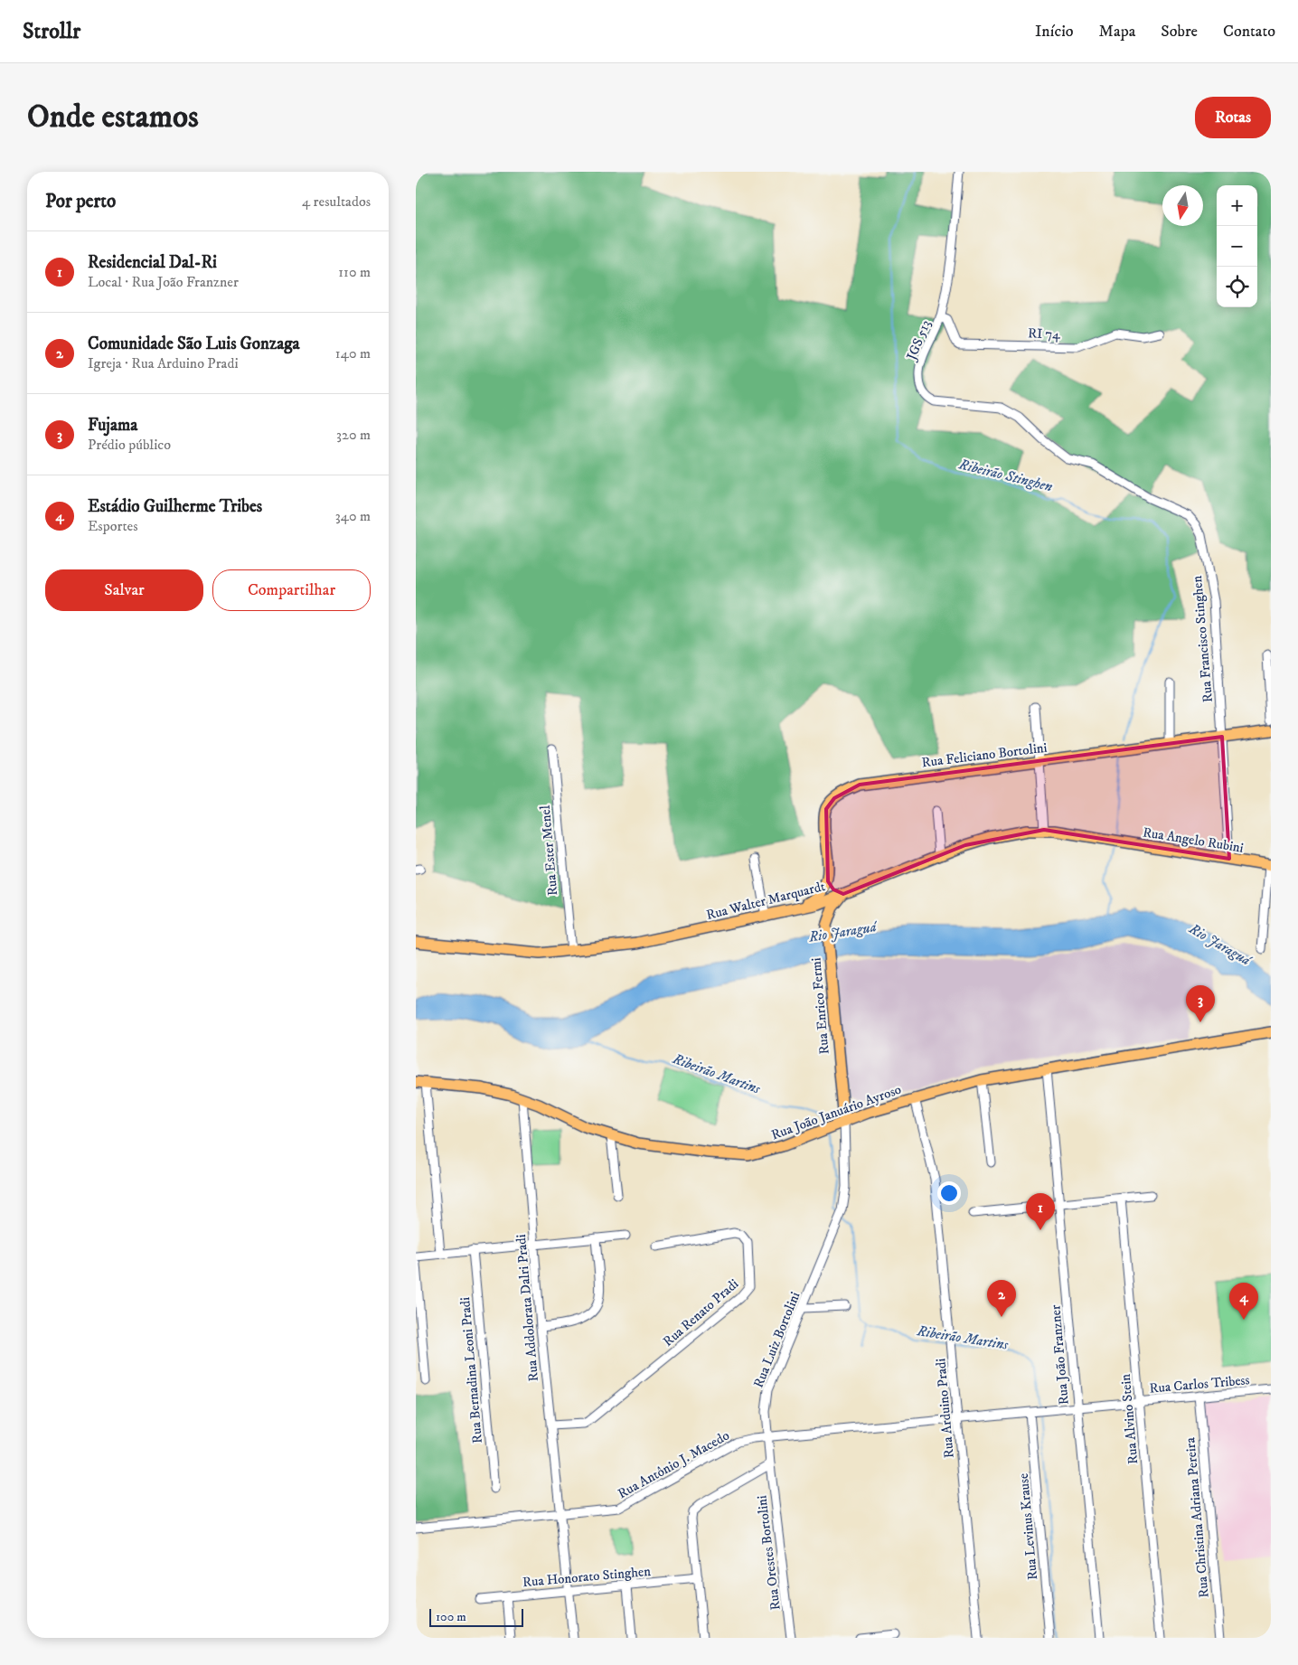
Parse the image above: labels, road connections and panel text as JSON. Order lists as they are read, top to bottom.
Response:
{
  "streets": {
    "main road": [
      "Rua Feliciano Bortolini",
      "Rua Angelo Rubini",
      "Rua Walter Marquardt",
      "Rua Enrico Fermi",
      "Rua João Januário Ayroso"
    ],
    "street": [
      "RI 74",
      "JGS 513",
      "Rua Francisco Stinghen",
      "Rua Ester Menel",
      "Rua Addolorata Dalri Pradi",
      "Rua Renato Pradi",
      "Rua Luiz Bortolini",
      "Rua João Franzner",
      "Rua Bernadina Leoni Pradi",
      "Rua Carlos Tribess",
      "Rua Arduino Pradi",
      "Rua Alvino Stein",
      "Rua Antônio J. Macedo",
      "Rua Christina Adriana Pereira",
      "Rua Levinus Krause",
      "Rua Orestes Bortolini",
      "Rua Honorato Stinghen"
    ]
  },
  "crossings": [
    ["RI 74", "JGS 513"],
    ["JGS 513", "Rua Francisco Stinghen"],
    ["Rua Francisco Stinghen", "Rua Feliciano Bortolini"],
    ["Rua Francisco Stinghen", "Rua Angelo Rubini"],
    ["Rua Angelo Rubini", "Rua Walter Marquardt"],
    ["Rua Ester Menel", "Rua Walter Marquardt"],
    ["Rua Walter Marquardt", "Rua Enrico Fermi"],
    ["Rua Enrico Fermi", "Rua João Januário Ayroso"],
    ["Rua Enrico Fermi", "Rua Luiz Bortolini"],
    ["Rua João Januário Ayroso", "Rua Addolorata Dalri Pradi"],
    ["Rua João Januário Ayroso", "Rua Luiz Bortolini"],
    ["Rua João Januário Ayroso", "Rua João Franzner"],
    ["Rua João Januário Ayroso", "Rua Arduino Pradi"],
    ["Rua Addolorata Dalri Pradi", "Rua Renato Pradi"],
    ["Rua Addolorata Dalri Pradi", "Rua Antônio J. Macedo"],
    ["Rua Addolorata Dalri Pradi", "Rua Honorato Stinghen"],
    ["Rua Luiz Bortolini", "Rua Antônio J. Macedo"],
    ["Rua Luiz Bortolini", "Rua Orestes Bortolini"],
    ["Rua João Franzner", "Rua Carlos Tribess"],
    ["Rua João Franzner", "Rua Antônio J. Macedo"],
    ["Rua Carlos Tribess", "Rua Alvino Stein"],
    ["Rua Carlos Tribess", "Rua Antônio J. Macedo"],
    ["Rua Carlos Tribess", "Rua Christina Adriana Pereira"],
    ["Rua Arduino Pradi", "Rua Antônio J. Macedo"],
    ["Rua Antônio J. Macedo", "Rua Levinus Krause"]
  ],
  "water": ["Ribeirão Stinghen", "Rio Jaraguá", "Ribeirão Martins"],
  "scale_bar": "100 m",
  "north": "bottom",
  "page": {
    "header": "Strollr",
    "nav": [
      "Início",
      "Mapa",
      "Sobre",
      "Contato"
    ],
    "buttons": [
      "Rotas",
      ["Salvar", "Compartilhar"]
    ],
    "title": "Onde estamos",
    "heading": ["Por perto", "4 resultados"],
    "map_buttons": ["+", "−"],
    "list": [
      {
        "mark": "1",
        "name": "Residencial Dal-Ri",
        "note": "Local · Rua João Franzner",
        "value": "110 m"
      },
      {
        "mark": "2",
        "name": "Comunidade São Luis Gonzaga",
        "note": "Igreja · Rua Arduino Pradi",
        "value": "140 m"
      },
      {
        "mark": "3",
        "name": "Fujama",
        "note": "Prédio público",
        "value": "320 m"
      },
      {
        "mark": "4",
        "name": "Estádio Guilherme Tribes",
        "note": "Esportes",
        "value": "340 m"
      }
    ],
    "pins": [
      "3",
      "1",
      "2",
      "4"
    ],
    "scale": "100 m"
  }
}
